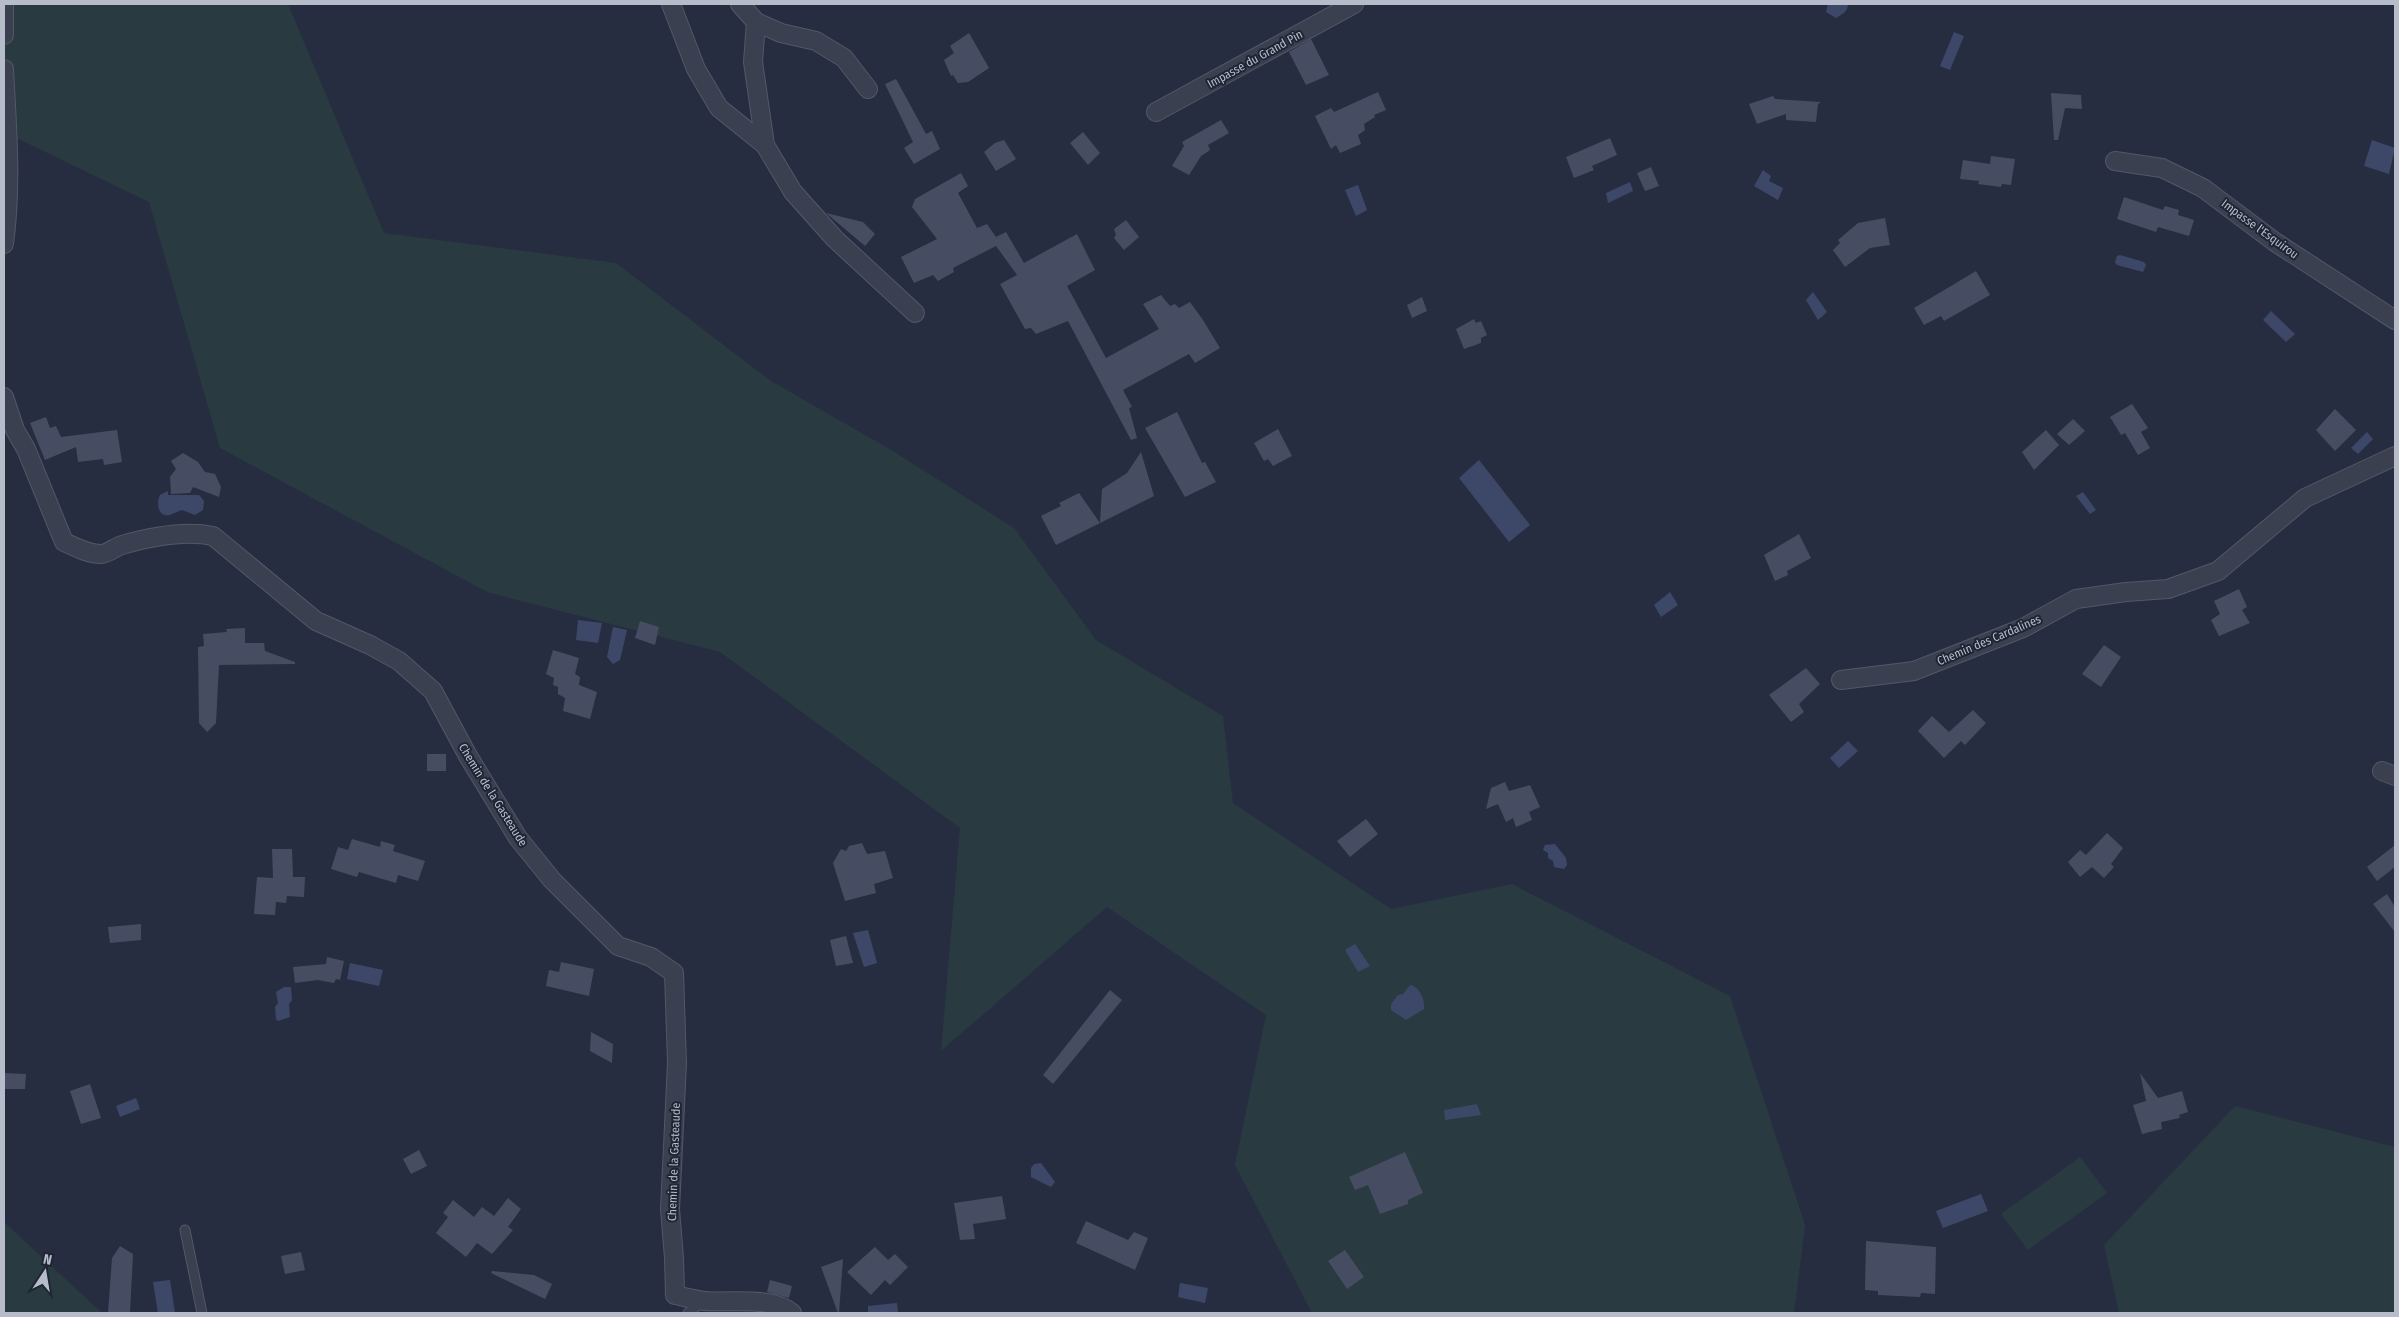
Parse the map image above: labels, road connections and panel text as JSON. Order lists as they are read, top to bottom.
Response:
{
  "streets": {
    "street": [
      "Impasse du Grand Pin",
      "Impasse l'Esquirou",
      "Chemin des Cardalines",
      "Chemin de la Gasteaude"
    ]
  },
  "north": "top"
}
